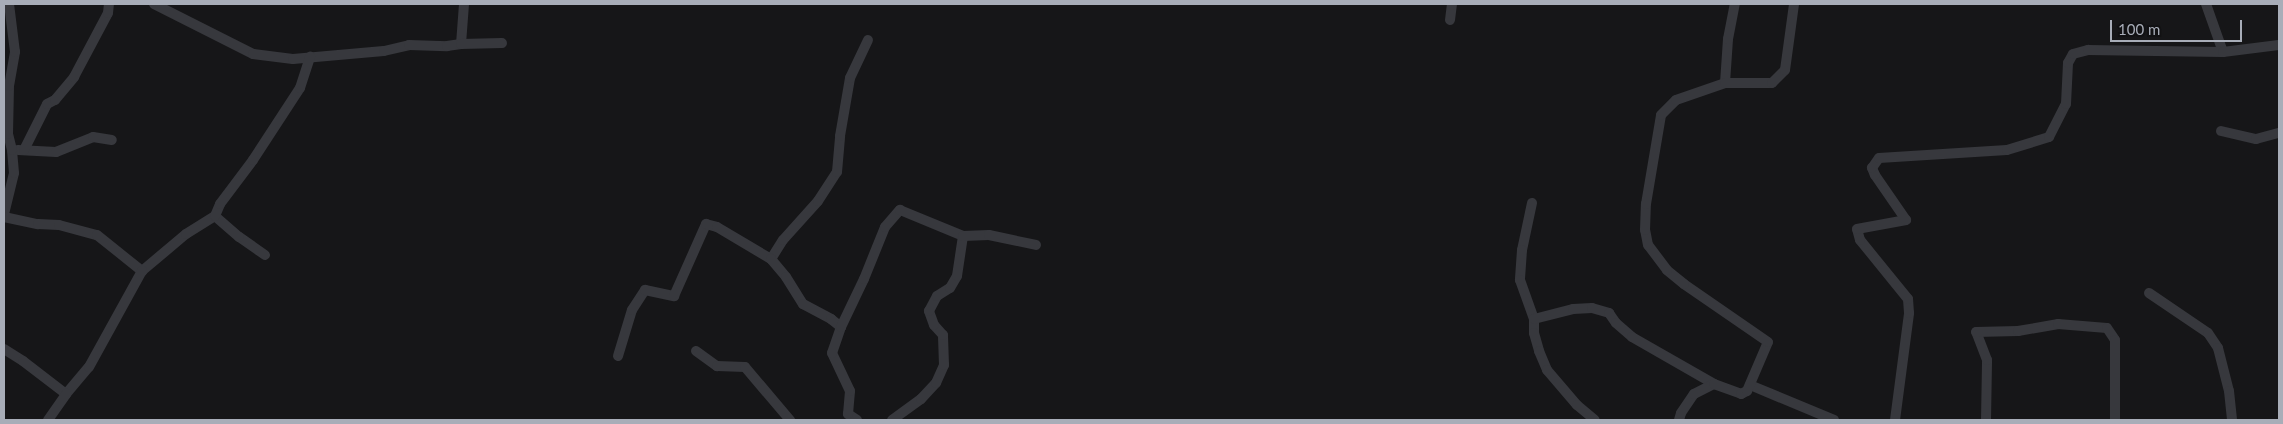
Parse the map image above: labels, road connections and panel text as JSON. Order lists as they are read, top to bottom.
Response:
{
  "scale_bar": "100 m"
}
